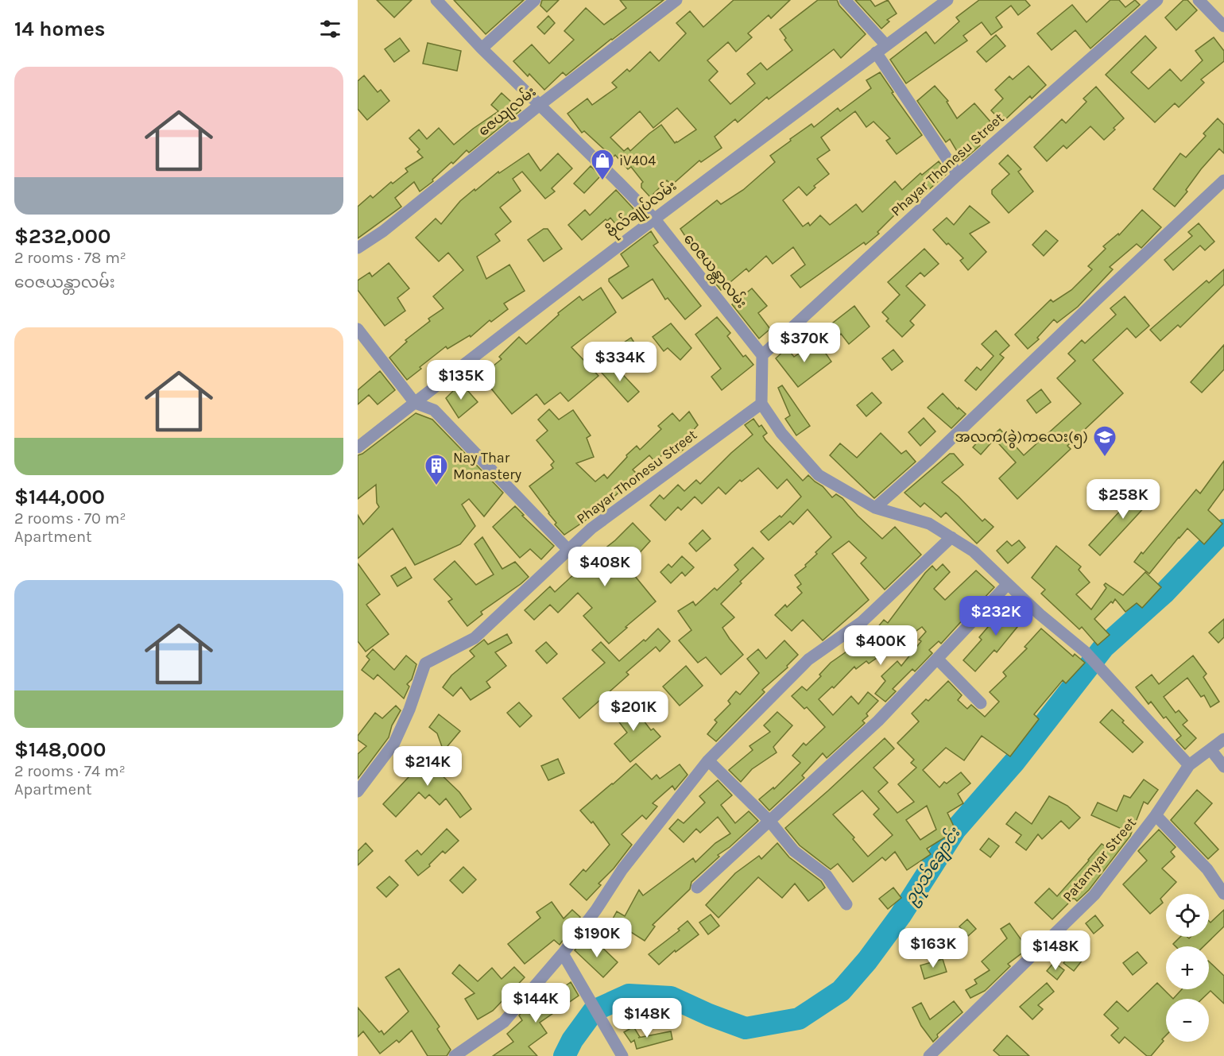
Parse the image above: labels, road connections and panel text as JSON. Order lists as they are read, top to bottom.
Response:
{
  "streets": {
    "street": [
      "ဇေယျလမ်း",
      "Phayar Thonesu Street",
      "ဗိုလ်ချုပ်လမ်း",
      "ဝေဇယန္တာလမ်း",
      "Patamyar Street"
    ]
  },
  "crossings": [
    ["ဇေယျလမ်း", "ဝေဇယန္တာလမ်း"],
    ["Phayar Thonesu Street", "ဝေဇယန္တာလမ်း"],
    ["ဗိုလ်ချုပ်လမ်း", "ဝေဇယန္တာလမ်း"]
  ],
  "water": ["ဥပုသ်ချောင်း"],
  "places": {
    "shop": ["iV404"],
    "school or university": ["အလက(ခွဲ)ကလေး(၅)"],
    "building": ["Nay Thar Monastery"]
  },
  "page": {
    "heading": "14 homes",
    "list": [
      {
        "name": "$232,000",
        "note": "2 rooms · 78 m² · ဝေဇယန္တာလမ်း"
      },
      {
        "name": "$144,000",
        "note": "2 rooms · 70 m² · Apartment"
      },
      {
        "name": "$148,000",
        "note": "2 rooms · 74 m² · Apartment"
      }
    ],
    "price": [
      "$370K",
      "$334K",
      "$135K",
      "$258K",
      "$408K",
      "$232K",
      "$400K",
      "$201K",
      "$214K",
      "$190K",
      "$163K",
      "$148K",
      "$144K",
      "$148K"
    ],
    "map_buttons": ["+", "−"]
  }
}
